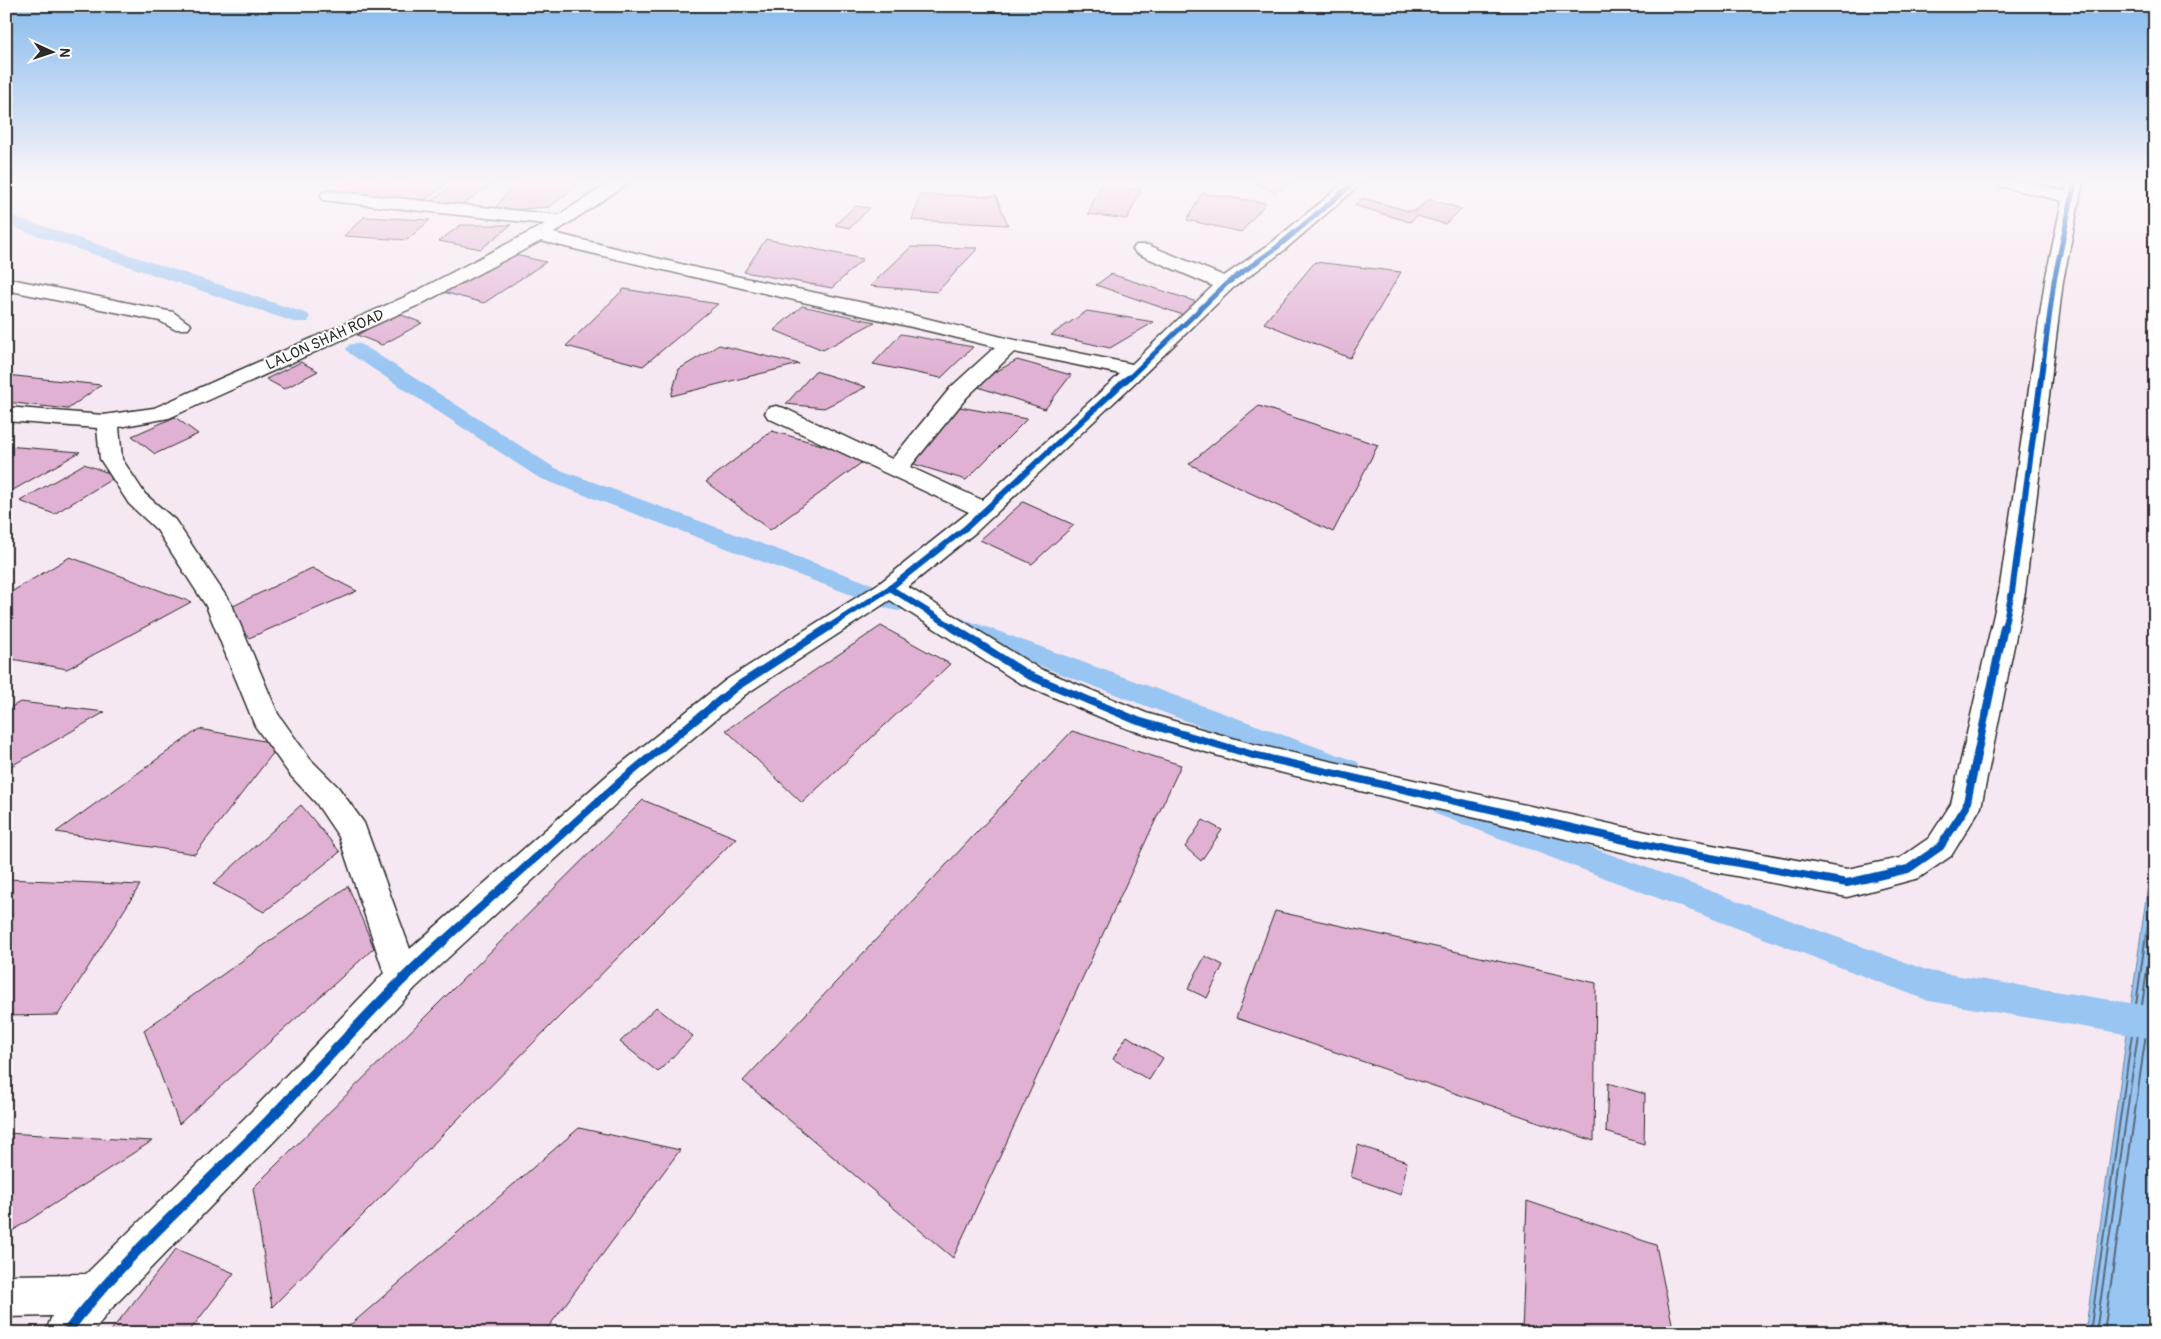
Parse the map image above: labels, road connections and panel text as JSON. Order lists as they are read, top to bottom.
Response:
{
  "streets": {
    "street": ["LALON SHAH ROAD"]
  },
  "north": "right"
}
